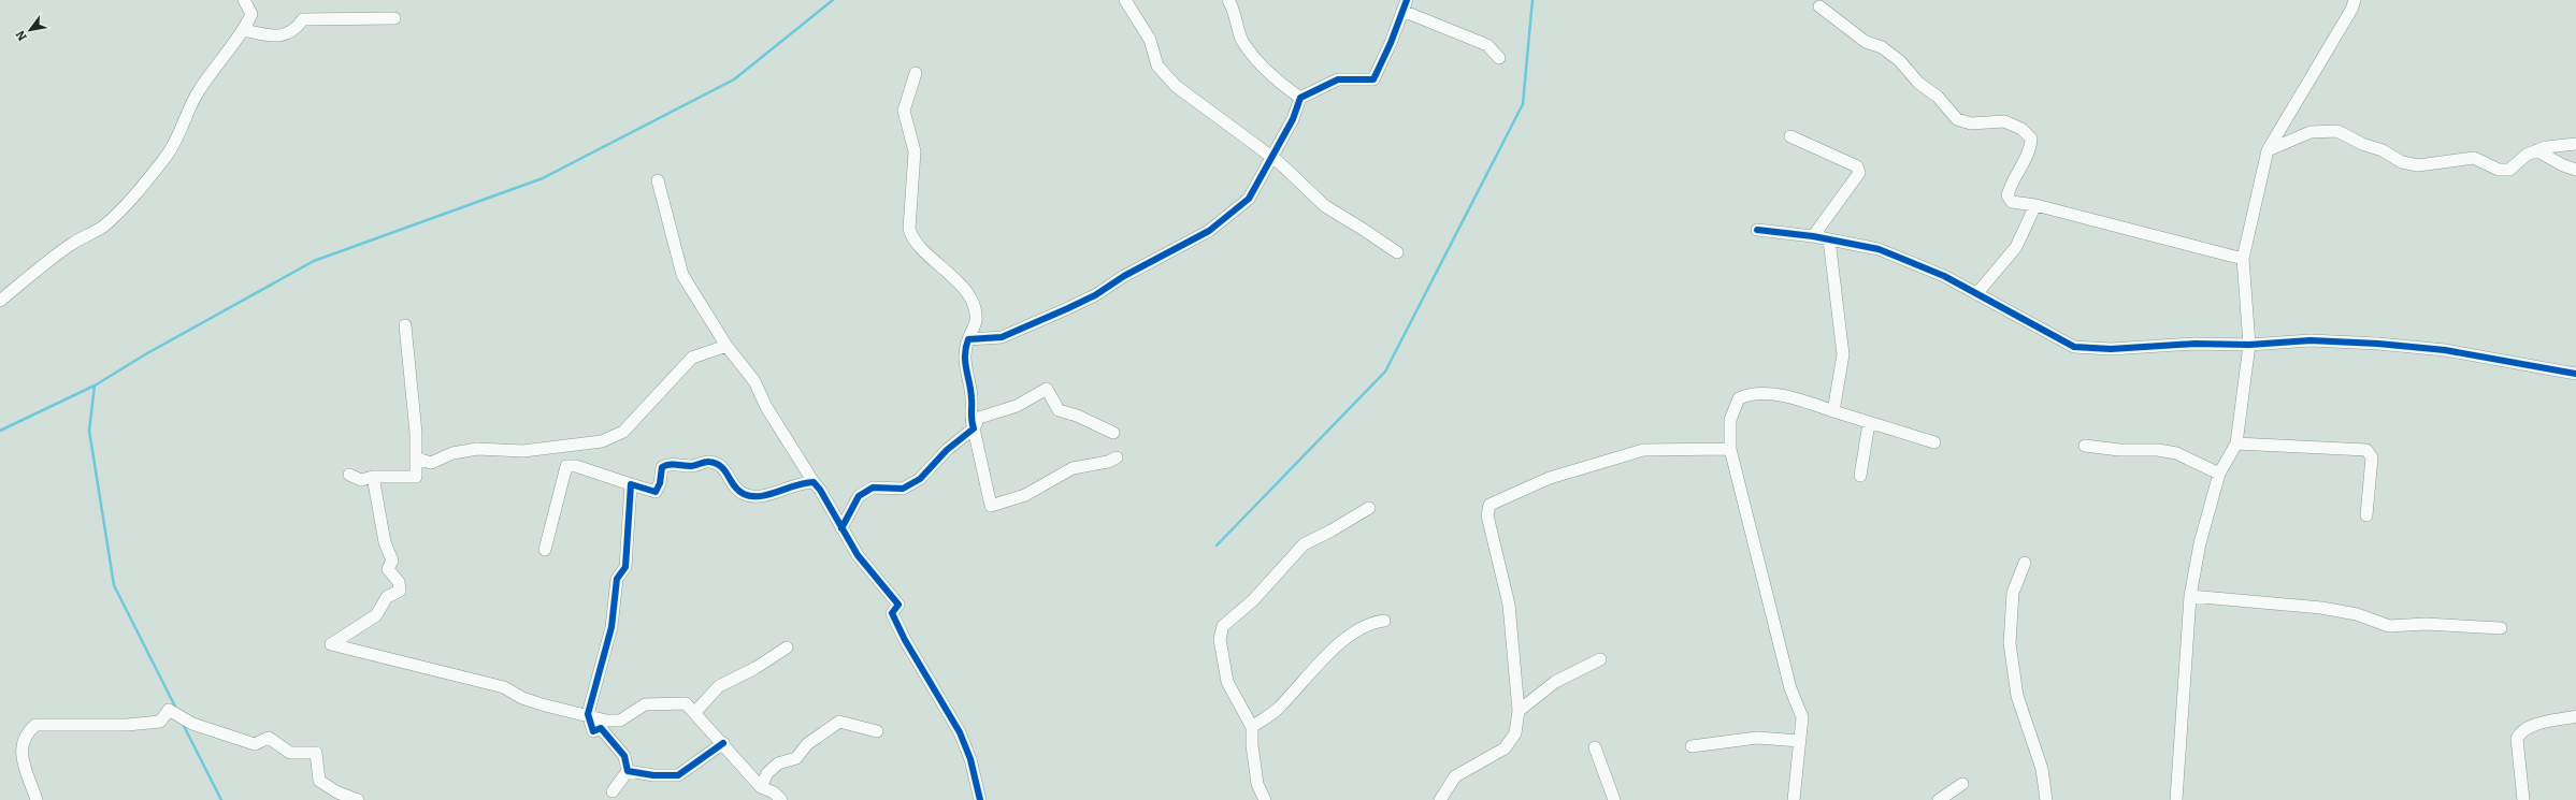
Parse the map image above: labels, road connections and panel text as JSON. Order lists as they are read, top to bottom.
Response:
{
  "north": "bottom left"
}
